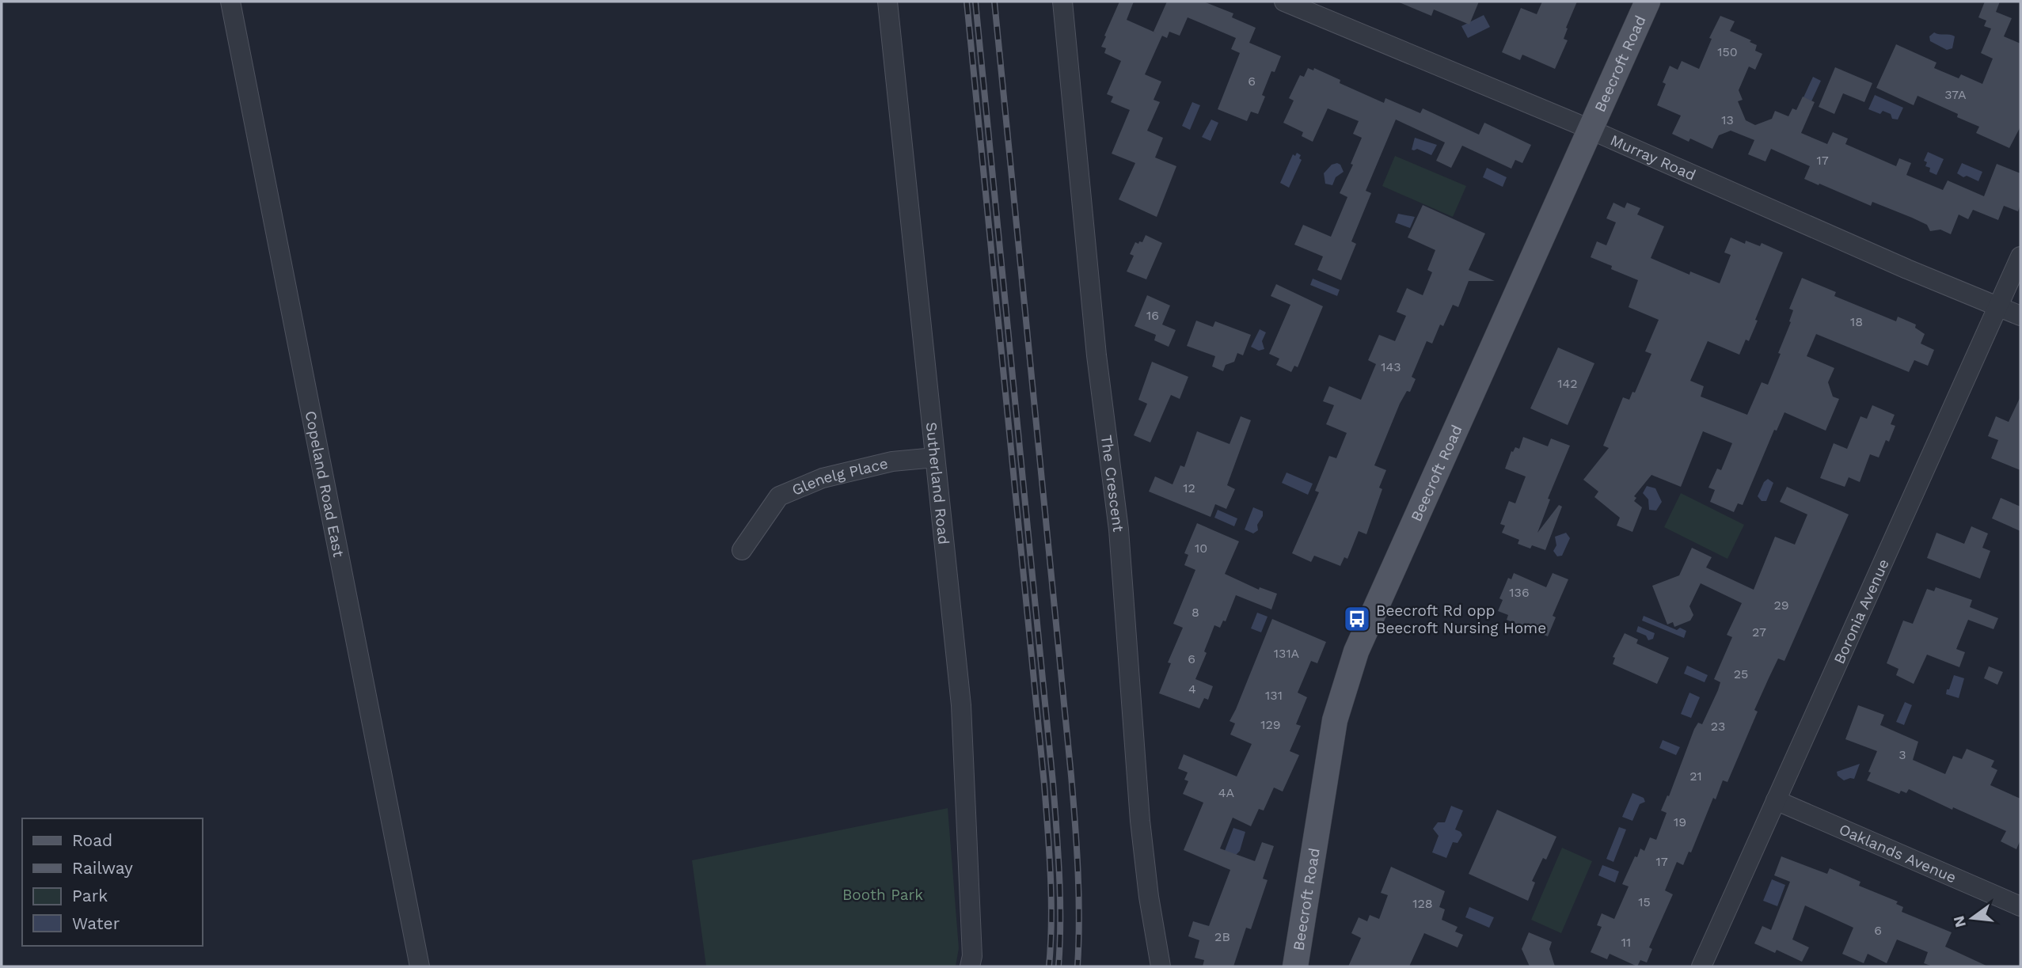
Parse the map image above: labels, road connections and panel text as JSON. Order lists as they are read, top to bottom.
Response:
{
  "streets": {
    "main road": ["Beecroft Road"],
    "street": [
      "Murray Road",
      "Glenelg Place",
      "Sutherland Road",
      "Copeland Road East",
      "The Crescent",
      "Boronia Avenue",
      "Oaklands Avenue"
    ]
  },
  "crossings": [
    ["Beecroft Road", "Murray Road"],
    ["Murray Road", "Boronia Avenue"],
    ["Glenelg Place", "Sutherland Road"],
    ["Boronia Avenue", "Oaklands Avenue"]
  ],
  "parks": ["Booth Park"],
  "places": {
    "bus stop": ["Beecroft Rd opp Beecroft Nursing Home"]
  },
  "house_numbers": [
    "150",
    "6",
    "37A",
    "13",
    "17",
    "16",
    "18",
    "143",
    "142",
    "12",
    "10",
    "136",
    "29",
    "8",
    "27",
    "131A",
    "6",
    "25",
    "4",
    "131",
    "129",
    "23",
    "3",
    "21",
    "4A",
    "19",
    "17",
    "15",
    "128",
    "6",
    "2B",
    "11"
  ],
  "legend": [
    "Road",
    "Railway",
    "Park",
    "Water"
  ],
  "north": "left"
}
